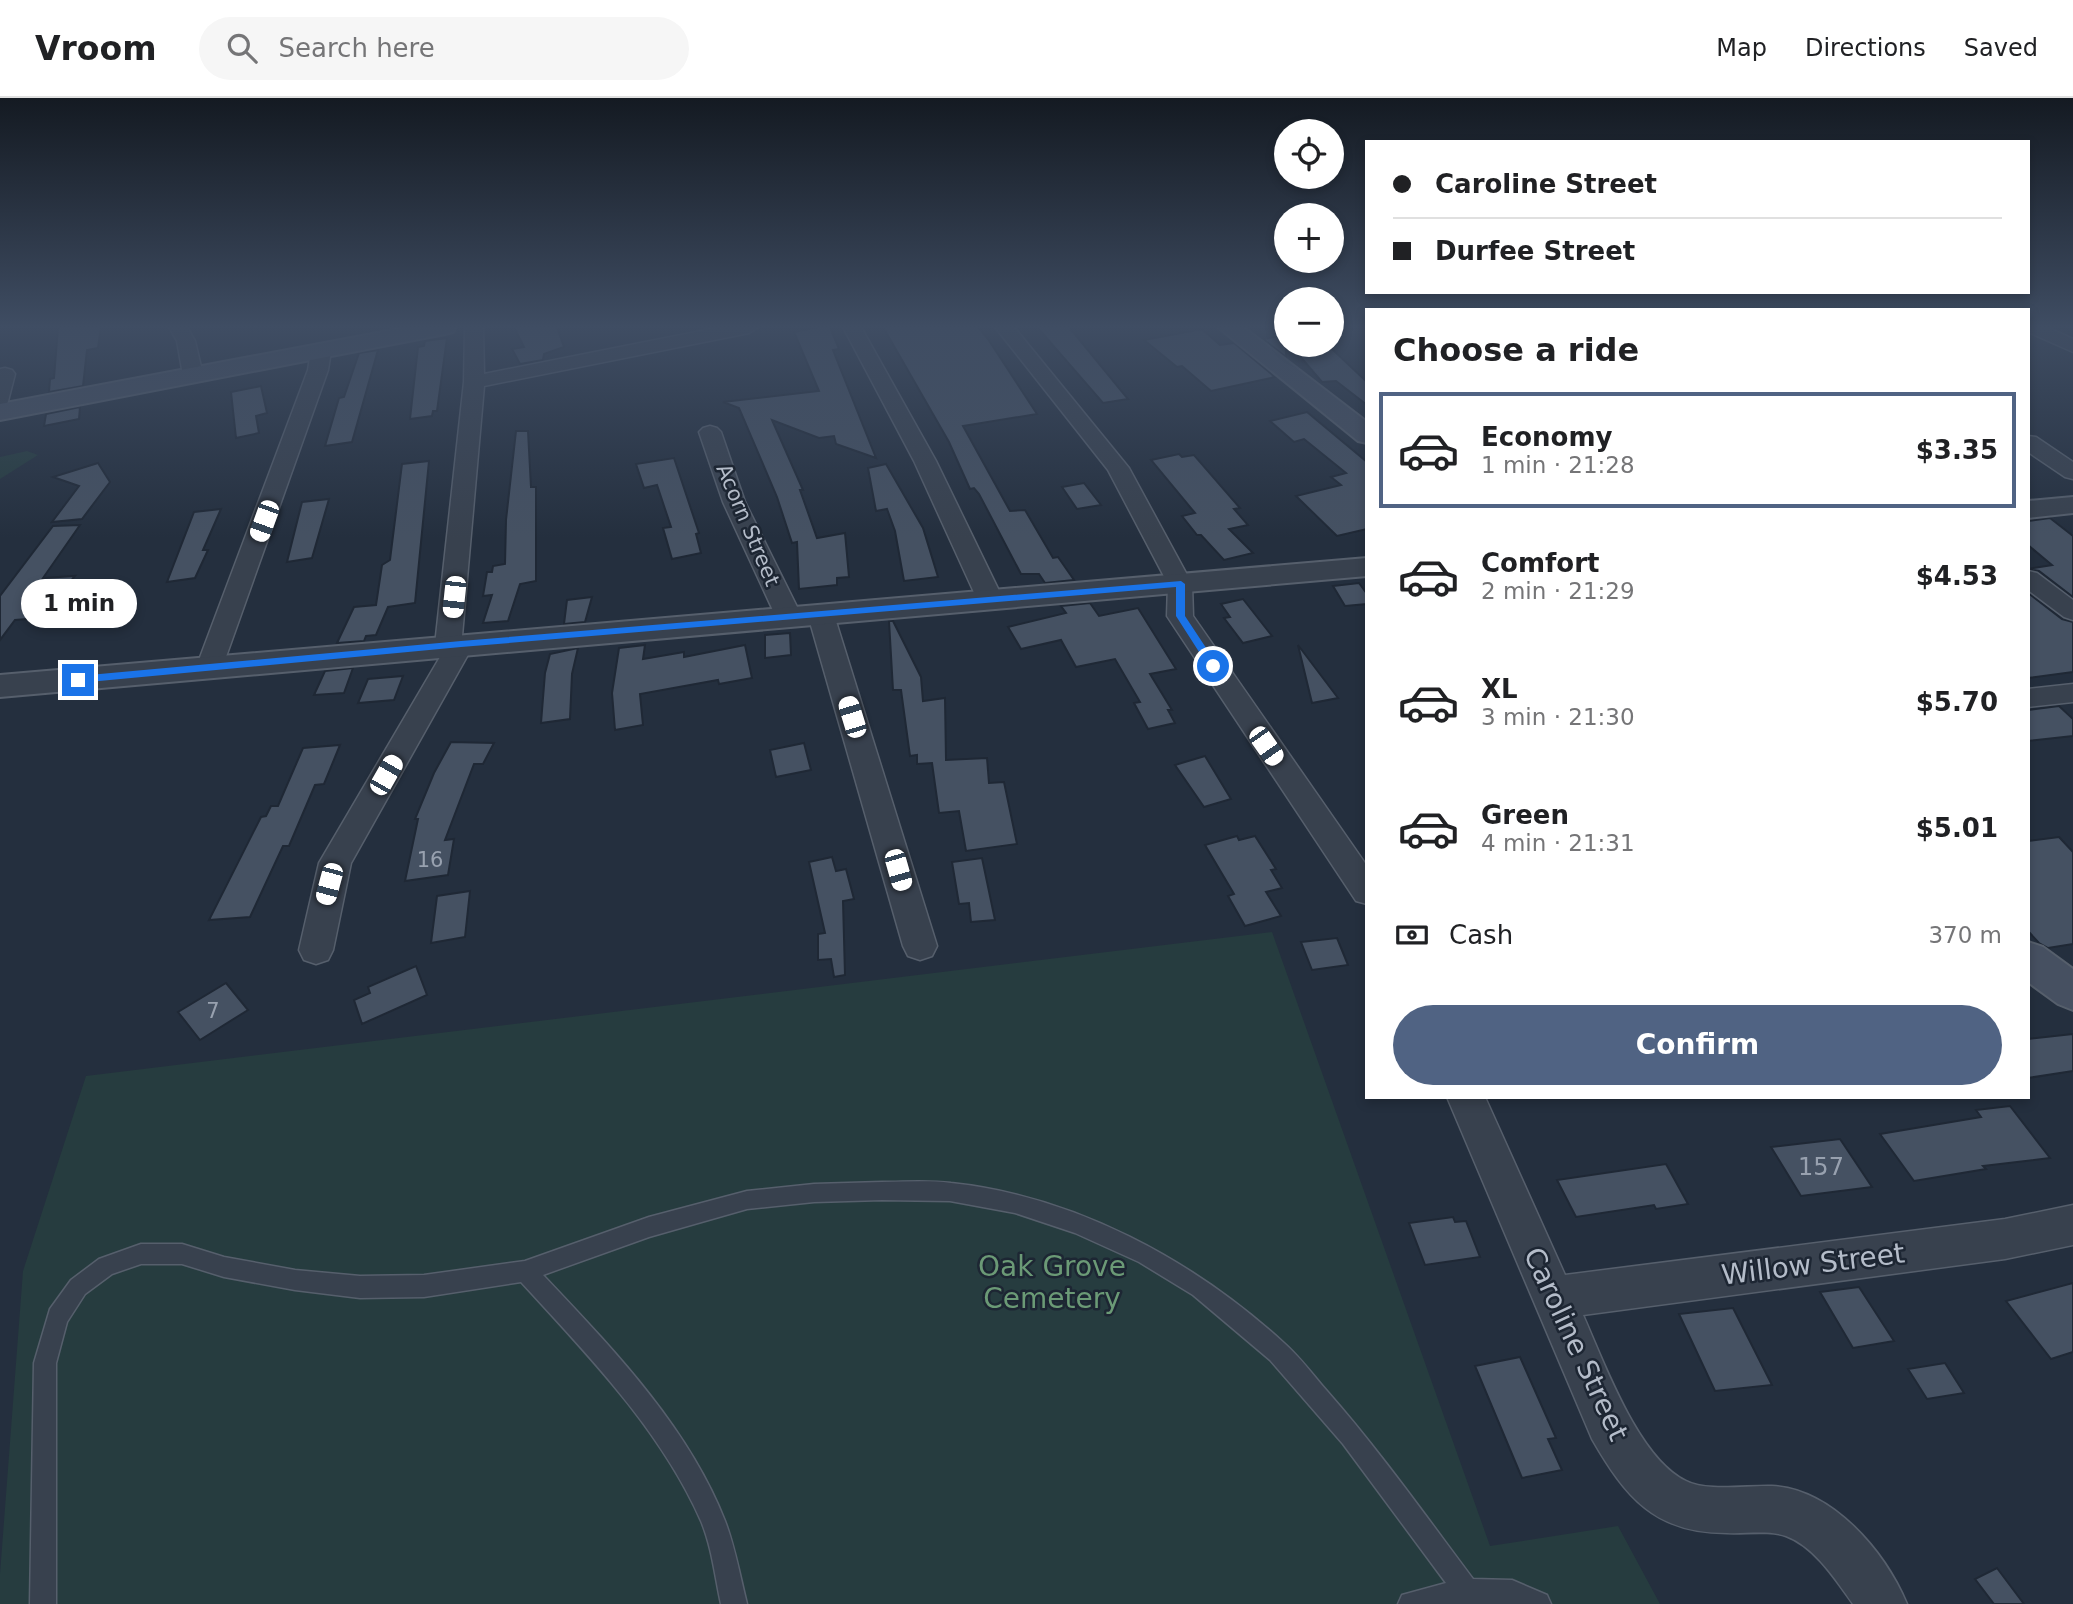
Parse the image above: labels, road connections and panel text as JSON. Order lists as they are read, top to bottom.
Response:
{
  "streets": {
    "street": ["Acorn Street", "Willow Street", "Caroline Street"]
  },
  "crossings": [
    ["Willow Street", "Caroline Street"]
  ],
  "parks": ["Oak Grove Cemetery"],
  "house_numbers": ["16", "7", "157"],
  "page": {
    "header": "Vroom",
    "search": "Search here",
    "nav": ["Map", "Directions", "Saved"],
    "map_buttons": ["+", "−"],
    "banner": ["Caroline Street", "Durfee Street"],
    "heading": "Choose a ride",
    "list": [
      {
        "name": "Economy",
        "note": "1 min · 21:28",
        "value": "$3.35"
      },
      {
        "name": "Comfort",
        "note": "2 min · 21:29",
        "value": "$4.53"
      },
      {
        "name": "XL",
        "note": "3 min · 21:30",
        "value": "$5.70"
      },
      {
        "name": "Green",
        "note": "4 min · 21:31",
        "value": "$5.01"
      }
    ],
    "bubble": "1 min",
    "pay": ["Cash", "370 m"],
    "buttons": "Confirm"
  }
}
